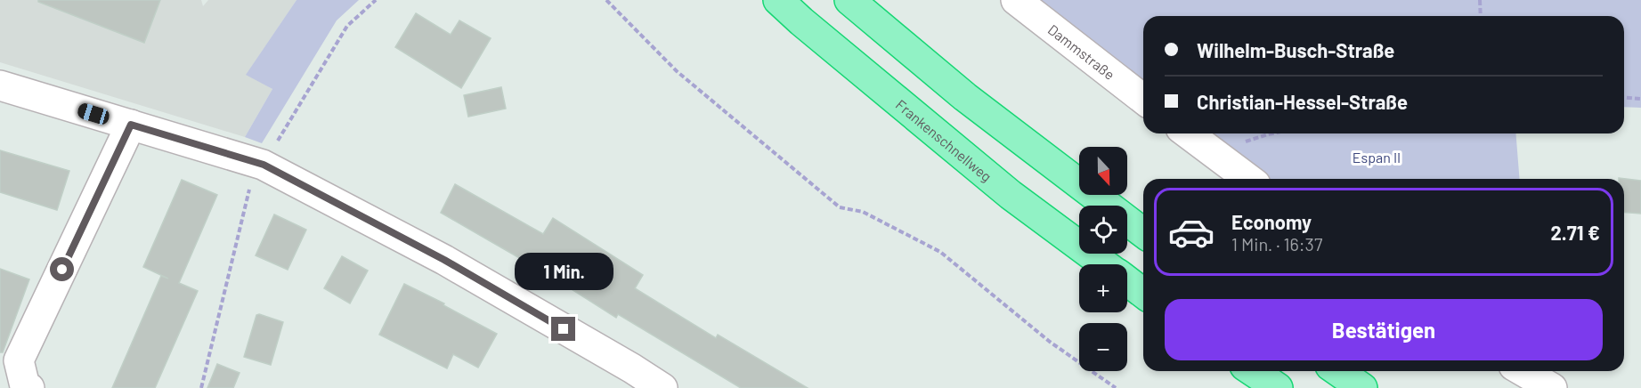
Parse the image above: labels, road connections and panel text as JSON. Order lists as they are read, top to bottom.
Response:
{
  "streets": {
    "highway": ["Frankenschnellweg"],
    "street": ["Dammstraße"]
  },
  "parks": ["Espan II"],
  "north": "bottom",
  "page": {
    "banner": ["Wilhelm-Busch-Straße", "Christian-Hessel-Straße"],
    "map_buttons": ["+", "−"],
    "list": [
      {
        "name": "Economy",
        "note": "1 Min. · 16:37",
        "value": "2.71 €"
      }
    ],
    "bubble": "1 Min.",
    "buttons": "Bestätigen"
  }
}
